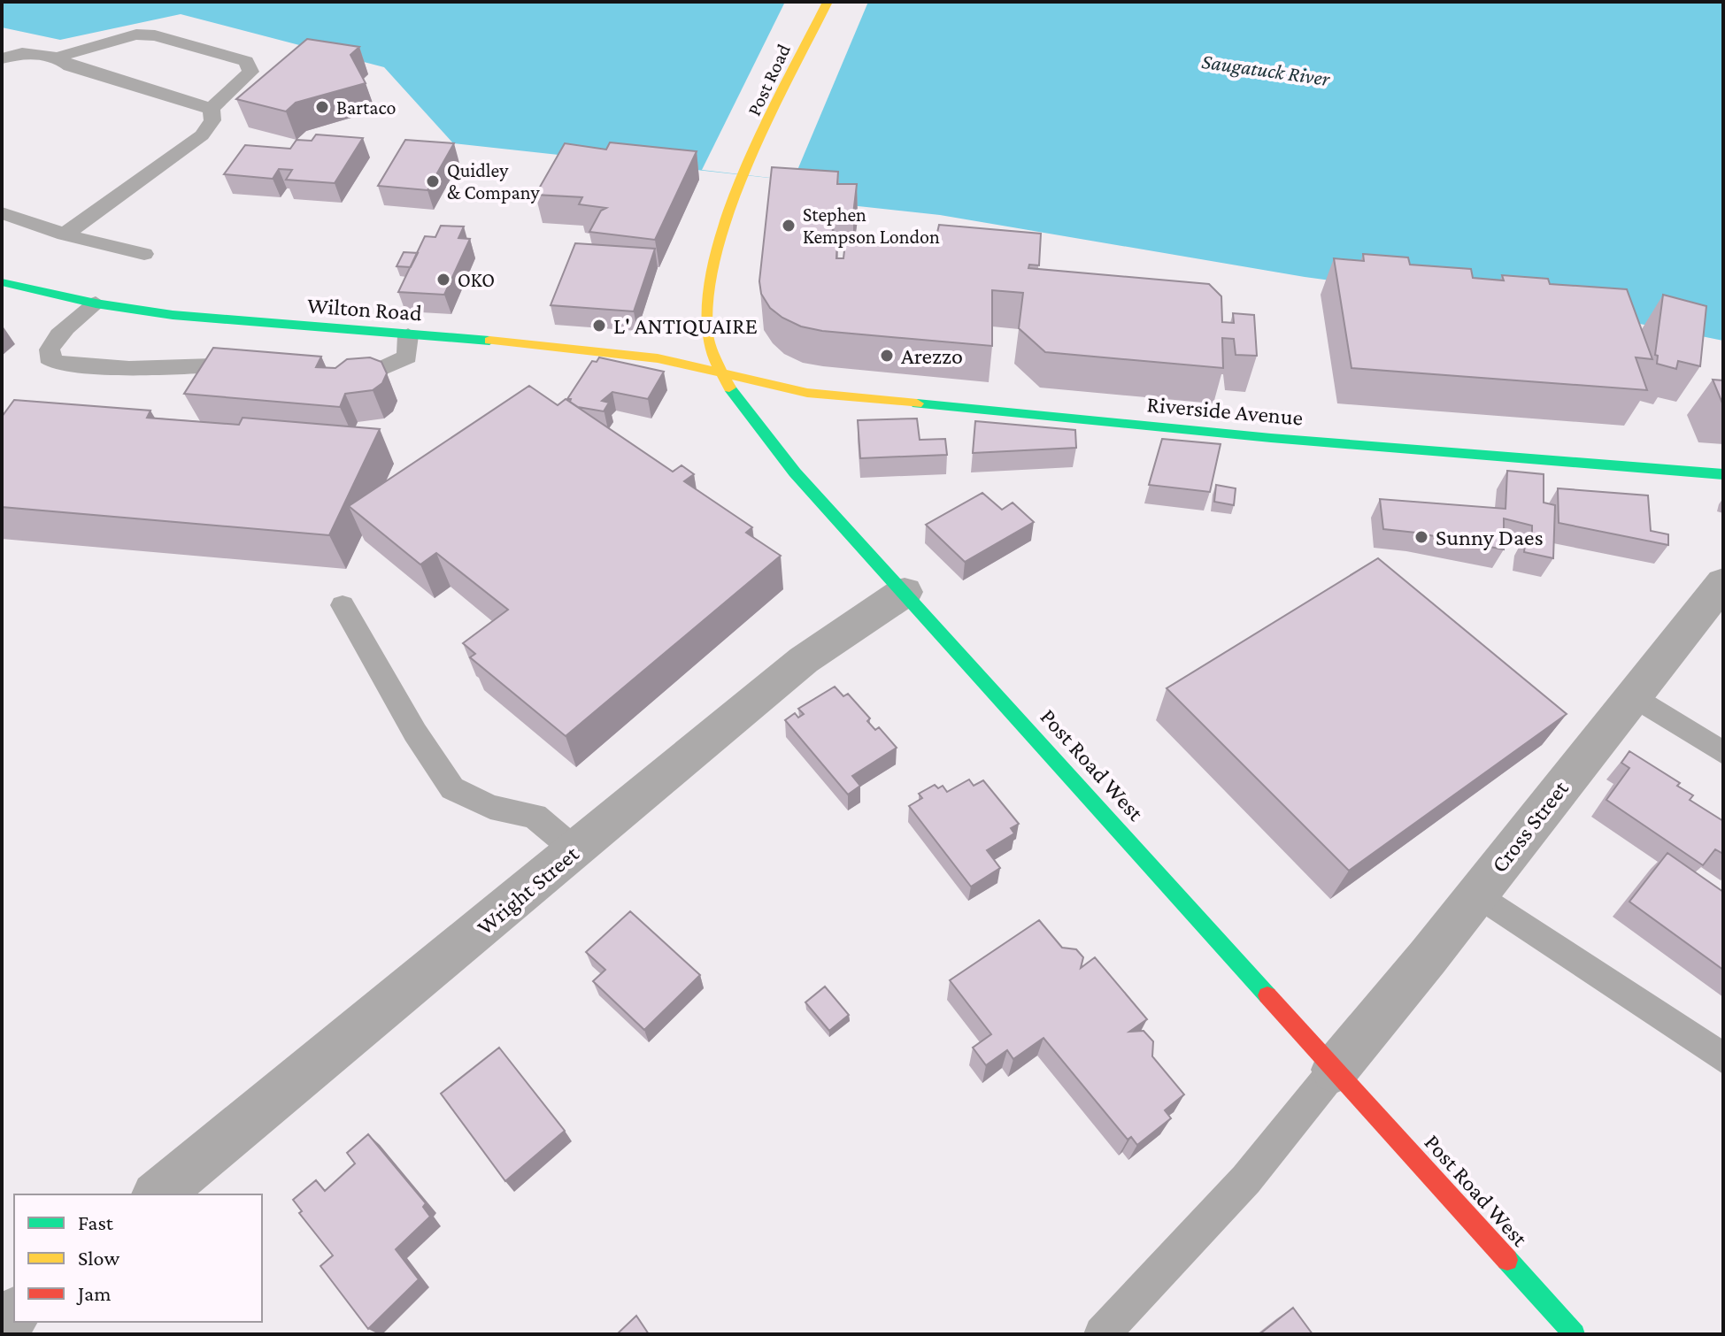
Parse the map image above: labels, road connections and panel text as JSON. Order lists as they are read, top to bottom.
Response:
{
  "streets": {
    "main road": [
      "Post Road",
      "Wilton Road",
      "Riverside Avenue",
      "Post Road West"
    ],
    "street": ["Cross Street", "Wright Street"]
  },
  "crossings": [
    ["Post Road", "Post Road West"],
    ["Wilton Road", "Riverside Avenue"],
    ["Wilton Road", "Post Road West"],
    ["Riverside Avenue", "Post Road West"],
    ["Post Road West", "Cross Street"],
    ["Post Road West", "Wright Street"]
  ],
  "water": ["Saugatuck River"],
  "places": [
    "Bartaco",
    "Quidley & Company",
    "Stephen Kempson London",
    "OKO",
    "L' ANTIQUAIRE",
    "Arezzo",
    "Sunny Daes"
  ],
  "legend": ["Fast", "Slow", "Jam"]
}
